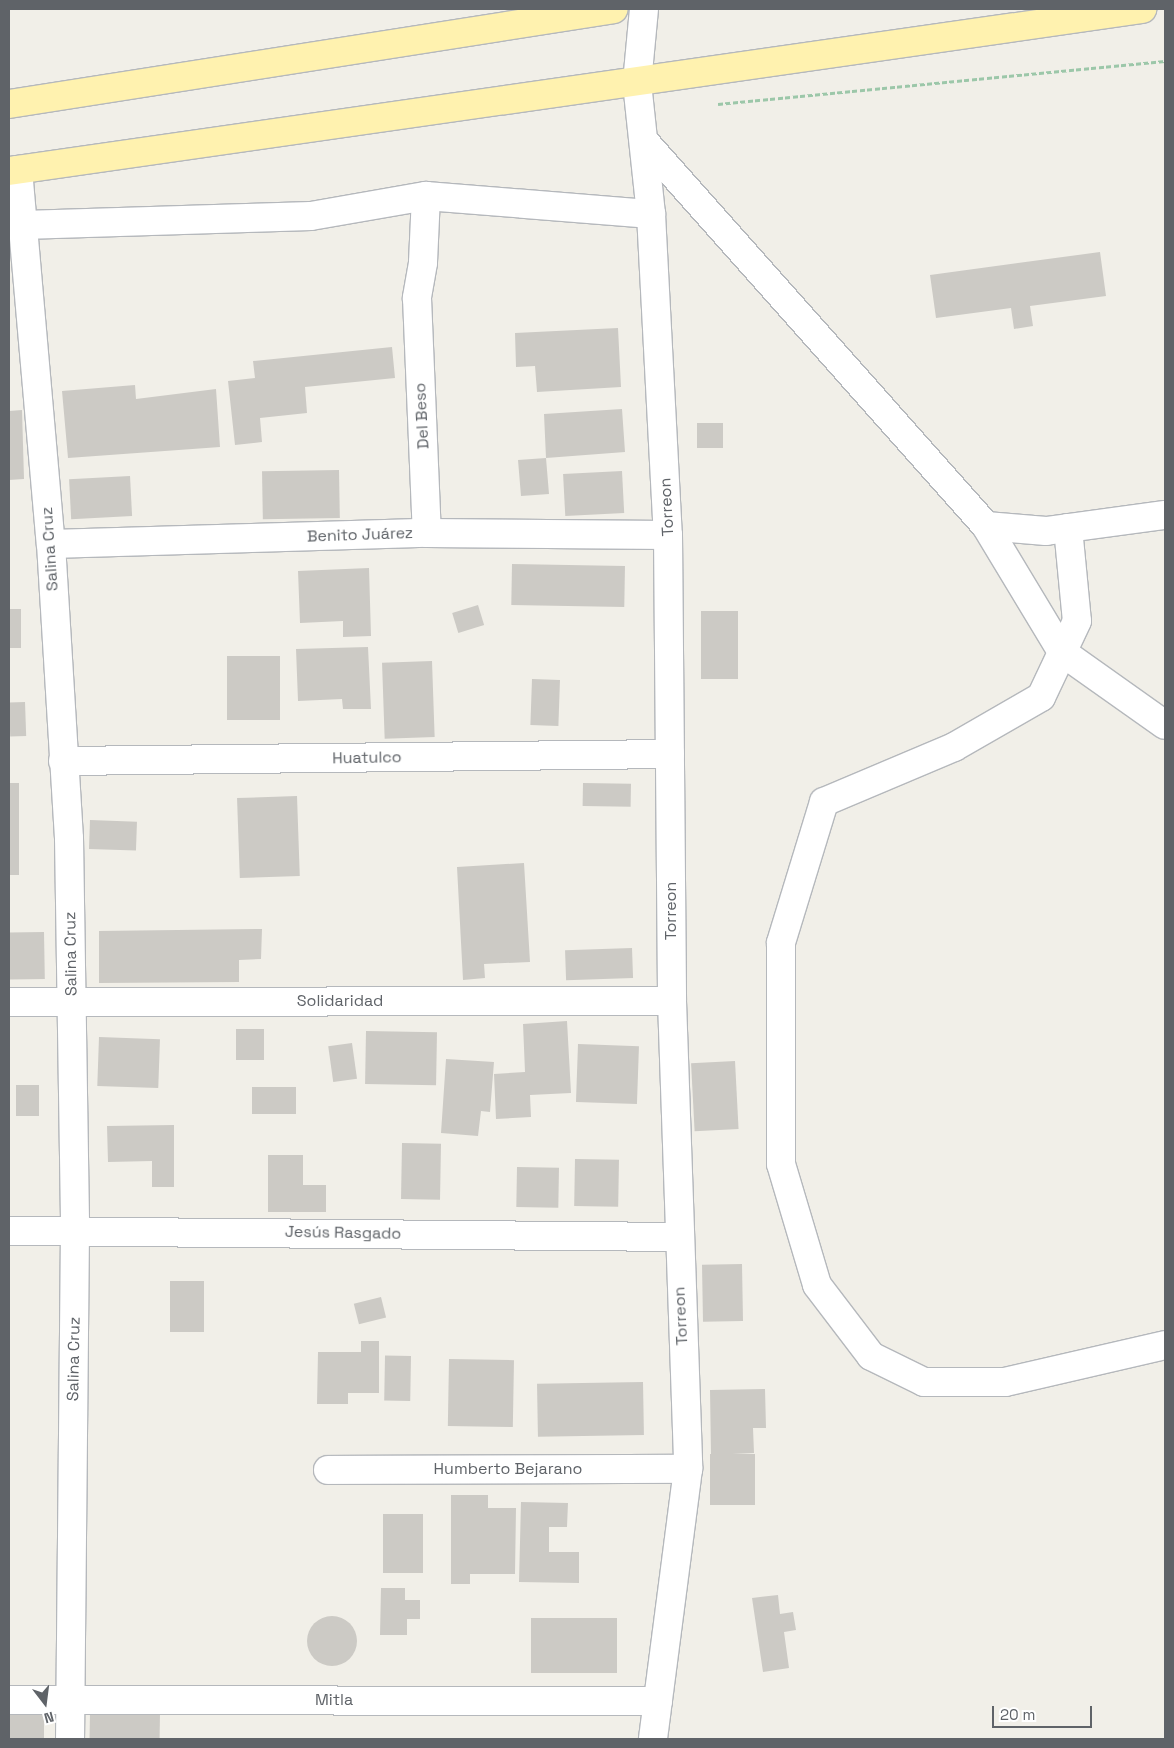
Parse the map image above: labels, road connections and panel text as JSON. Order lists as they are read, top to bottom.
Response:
{
  "streets": {
    "street": [
      "Del Beso",
      "Torreon",
      "Benito Juárez",
      "Salina Cruz",
      "Huatulco",
      "Solidaridad",
      "Jesús Rasgado",
      "Humberto Bejarano",
      "Mitla"
    ]
  },
  "crossings": [
    ["Del Beso", "Benito Juárez"],
    ["Torreon", "Benito Juárez"],
    ["Torreon", "Huatulco"],
    ["Torreon", "Solidaridad"],
    ["Torreon", "Jesús Rasgado"],
    ["Torreon", "Humberto Bejarano"],
    ["Torreon", "Mitla"],
    ["Benito Juárez", "Salina Cruz"],
    ["Salina Cruz", "Huatulco"],
    ["Salina Cruz", "Solidaridad"],
    ["Salina Cruz", "Jesús Rasgado"],
    ["Salina Cruz", "Mitla"]
  ],
  "scale_bar": "20 m",
  "north": "bottom"
}
